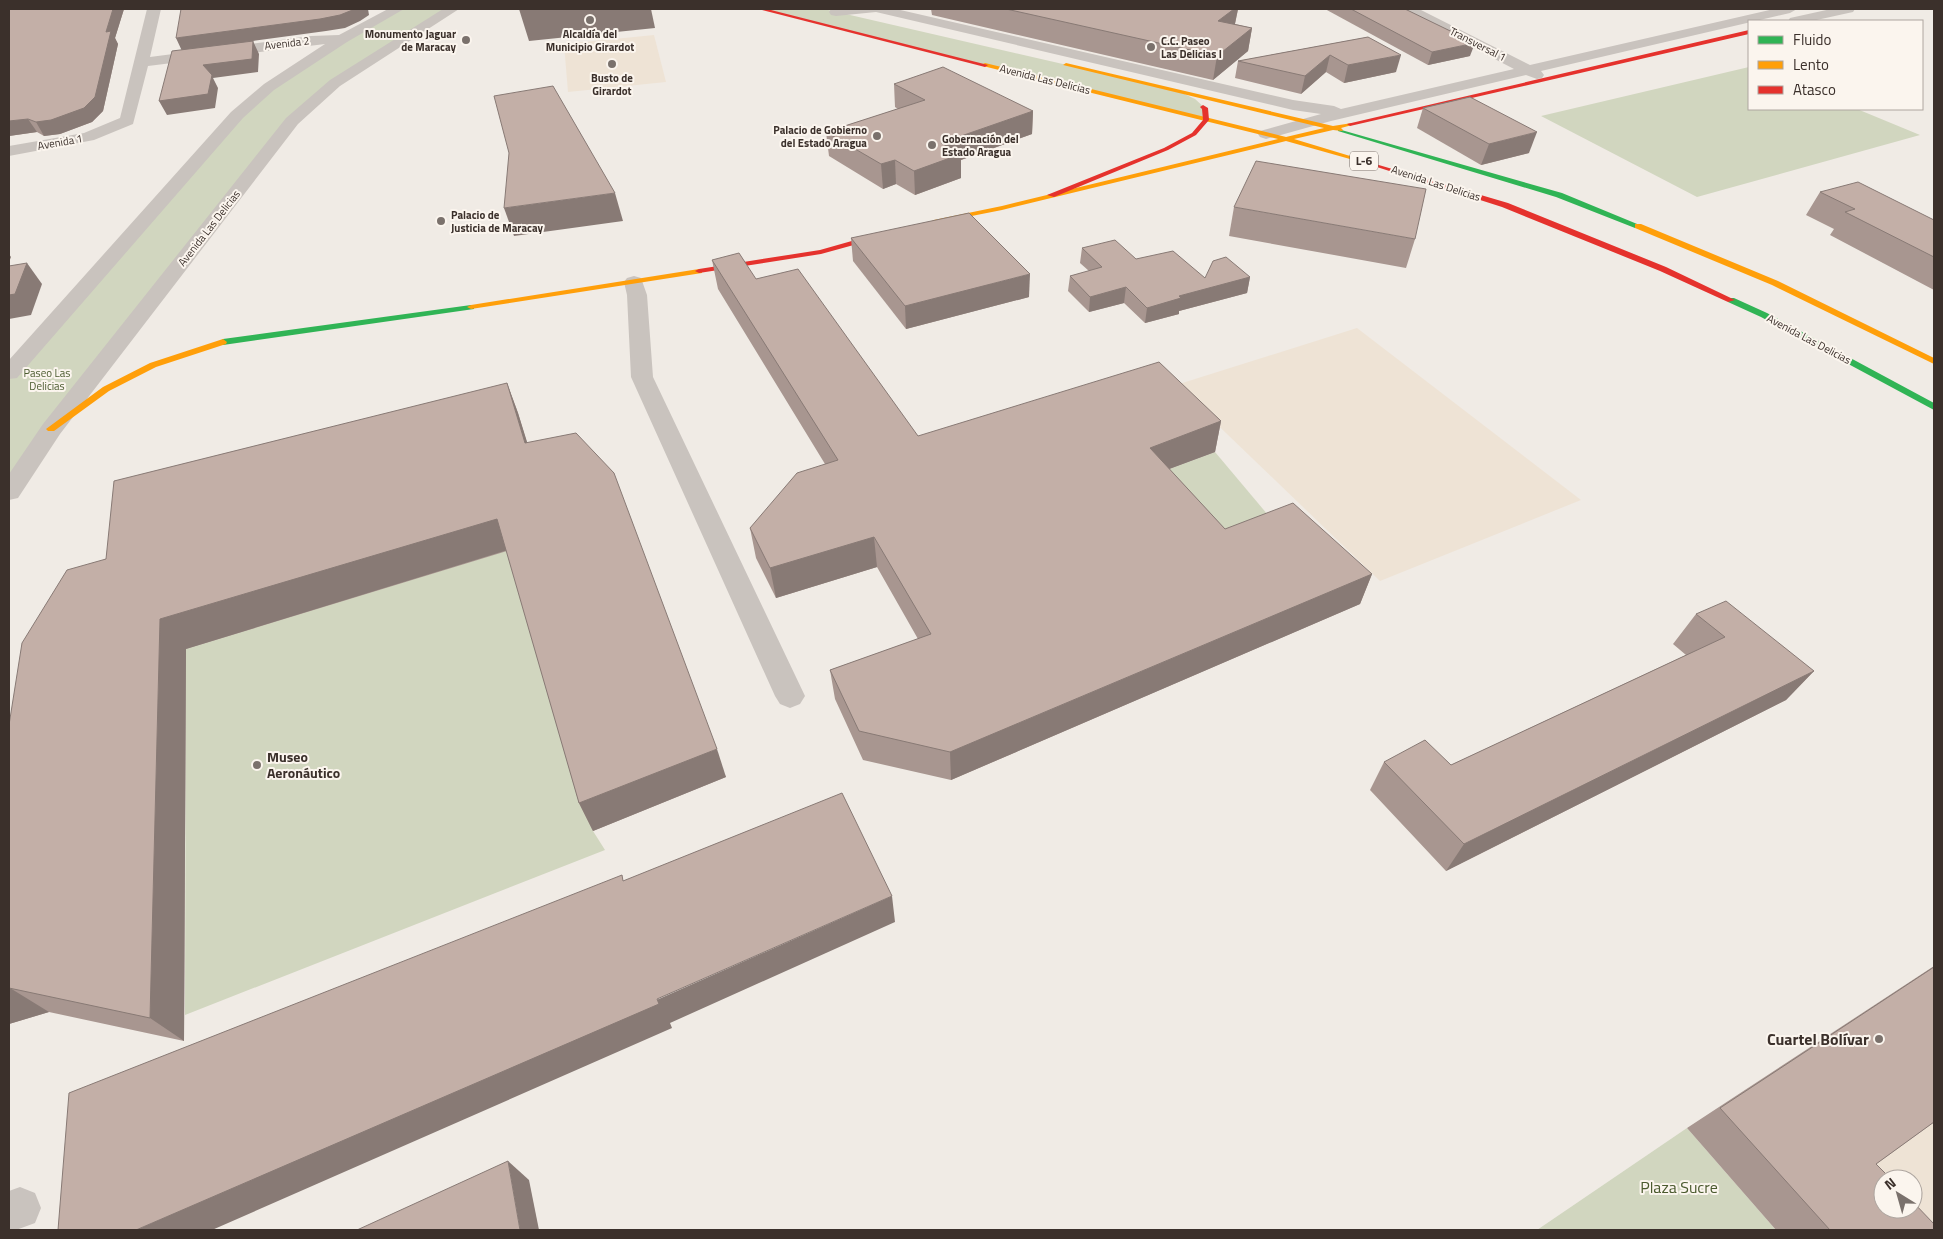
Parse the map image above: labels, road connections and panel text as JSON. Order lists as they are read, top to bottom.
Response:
{
  "streets": {
    "main road": ["Avenida Las Delicias", "L-6"],
    "street": ["Avenida 2", "Transversal 1", "Avenida 1"]
  },
  "crossings": [
    ["Avenida 2", "Avenida Las Delicias"],
    ["Avenida 2", "Avenida 1"],
    ["Avenida Las Delicias", "L-6"]
  ],
  "parks": ["Paseo Las Delicias", "Plaza Sucre"],
  "places": [
    "Alcaldía del Municipio Girardot",
    "Monumento Jaguar de Maracay",
    "C.C. Paseo Las Delicias I",
    "Busto de Girardot",
    "Palacio de Gobierno del Estado Aragua",
    "Gobernación del Estado Aragua",
    "Palacio de Justicia de Maracay",
    "Museo Aeronáutico",
    "Cuartel Bolívar"
  ],
  "legend": ["Fluido", "Lento", "Atasco"],
  "north": "top left"
}
